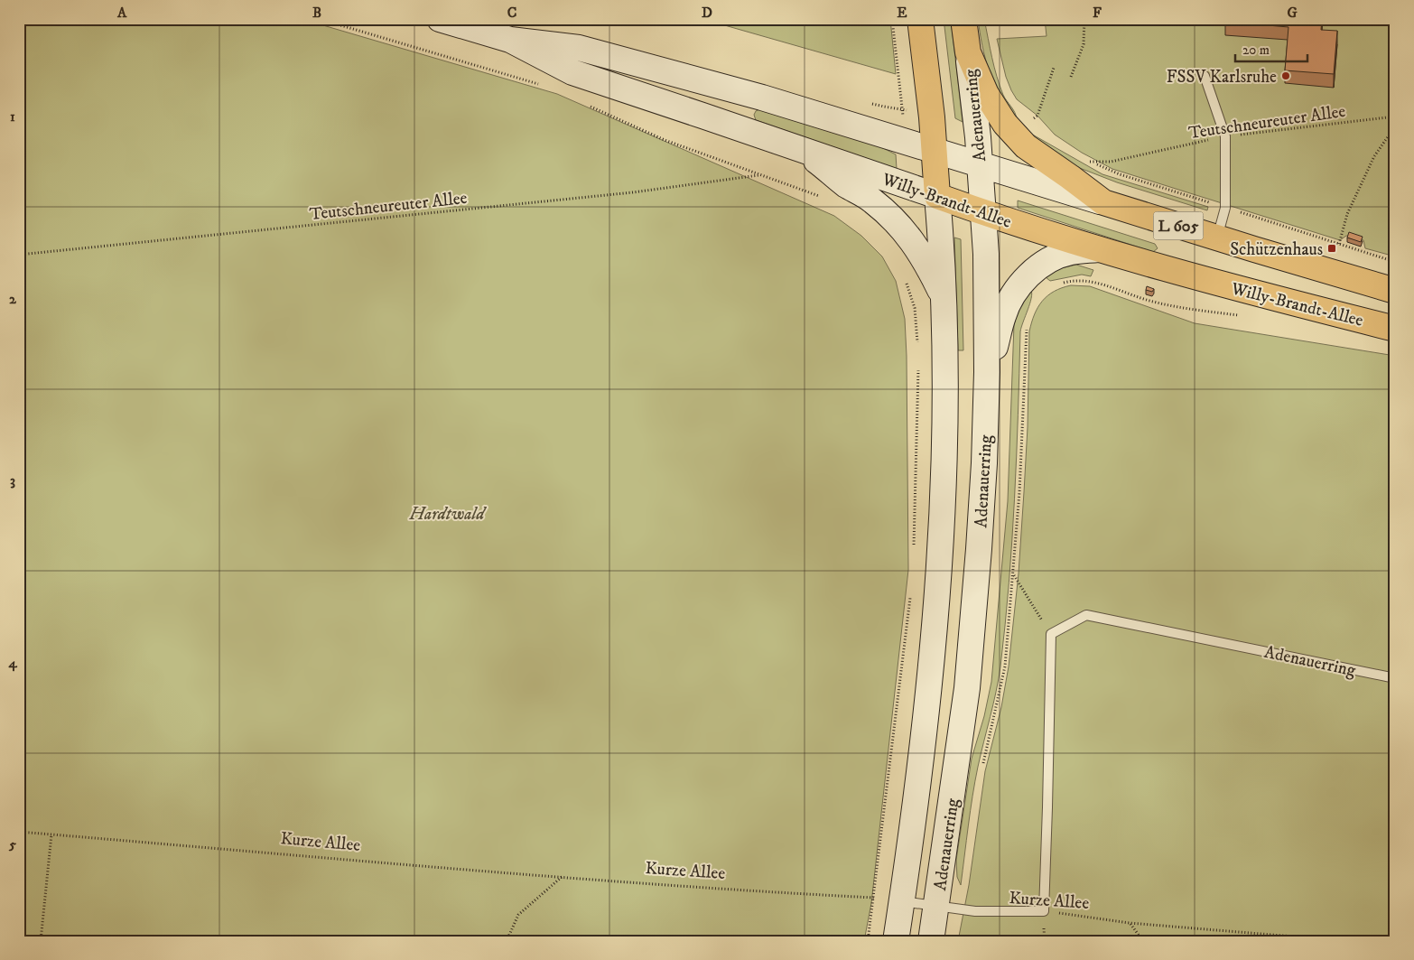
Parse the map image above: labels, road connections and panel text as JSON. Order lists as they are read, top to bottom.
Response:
{
  "streets": {
    "main road": ["Adenauerring", "Willy-Brandt-Allee", "L 605"],
    "lane": ["Kurze Allee"],
    "path": ["Teutschneureuter Allee"]
  },
  "crossings": [
    ["Adenauerring", "Willy-Brandt-Allee"],
    ["Adenauerring", "Kurze Allee"]
  ],
  "parks": ["Hardtwald"],
  "places": {
    "other": ["FSSV Karlsruhe"],
    "transit": ["Schützenhaus"]
  },
  "scale_bar": "20 m",
  "grid": {
    "columns": [
      "A",
      "B",
      "C",
      "D",
      "E",
      "F",
      "G"
    ],
    "rows": [
      "1",
      "2",
      "3",
      "4",
      "5"
    ]
  }
}
